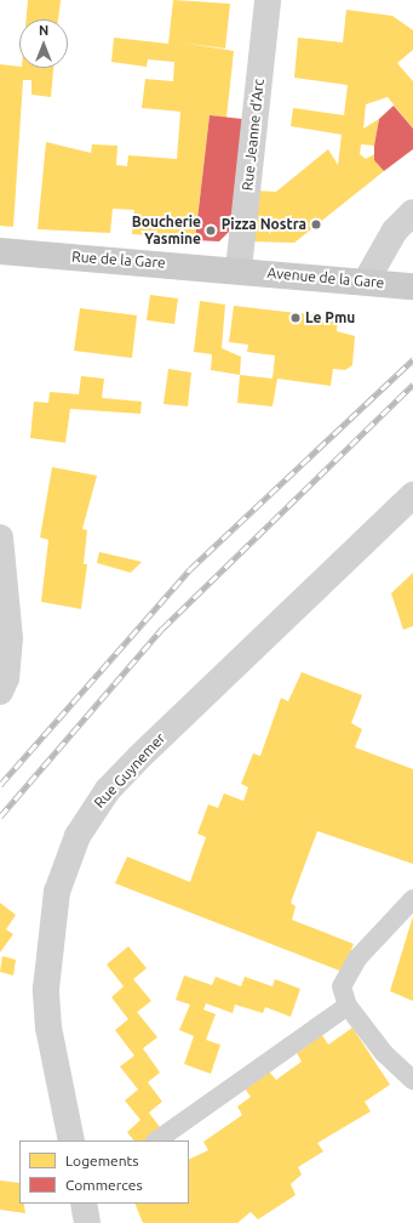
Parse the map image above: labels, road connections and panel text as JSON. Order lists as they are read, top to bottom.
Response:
{
  "streets": {
    "main road": ["Rue de la Gare", "Avenue de la Gare"],
    "street": ["Rue Jeanne d'Arc", "Rue Guynemer"]
  },
  "crossings": [
    ["Rue Jeanne d'Arc", "Rue de la Gare"],
    ["Rue Jeanne d'Arc", "Avenue de la Gare"],
    ["Rue de la Gare", "Avenue de la Gare"]
  ],
  "places": ["Pizza Nostra", "Boucherie Yasmine", "Le Pmu"],
  "legend": ["Logements", "Commerces"],
  "north": "top"
}
